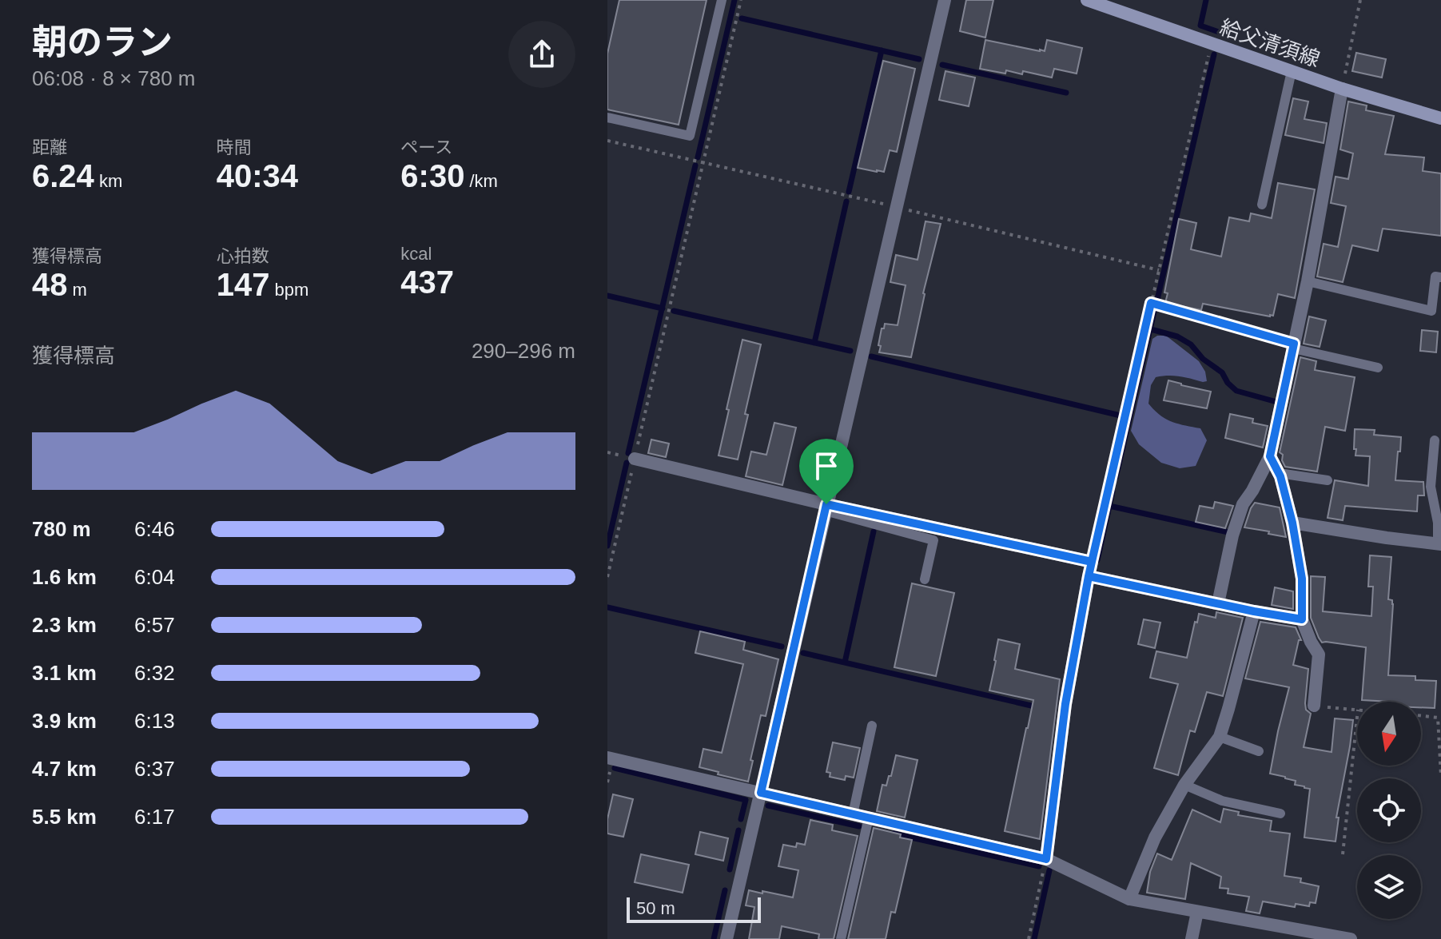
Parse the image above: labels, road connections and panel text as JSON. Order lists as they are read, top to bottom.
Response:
{
  "streets": {
    "main road": ["給父清須線"]
  },
  "scale_bar": "50 m",
  "north": "bottom",
  "page": {
    "heading": ["朝のラン", "06:08 · 8 × 780 m"],
    "stats": [
      ["距離", "6.24 km"],
      ["時間", "40:34"],
      ["ペース", "6:30 /km"],
      ["獲得標高", "48 m"],
      ["心拍数", "147 bpm"],
      ["kcal", "437"]
    ],
    "chart": ["獲得標高", "290–296 m"],
    "list": [
      {
        "name": "780 m",
        "note": "6:46"
      },
      {
        "name": "1.6 km",
        "note": "6:04"
      },
      {
        "name": "2.3 km",
        "note": "6:57"
      },
      {
        "name": "3.1 km",
        "note": "6:32"
      },
      {
        "name": "3.9 km",
        "note": "6:13"
      },
      {
        "name": "4.7 km",
        "note": "6:37"
      },
      {
        "name": "5.5 km",
        "note": "6:17"
      }
    ],
    "scale": "50 m"
  }
}
